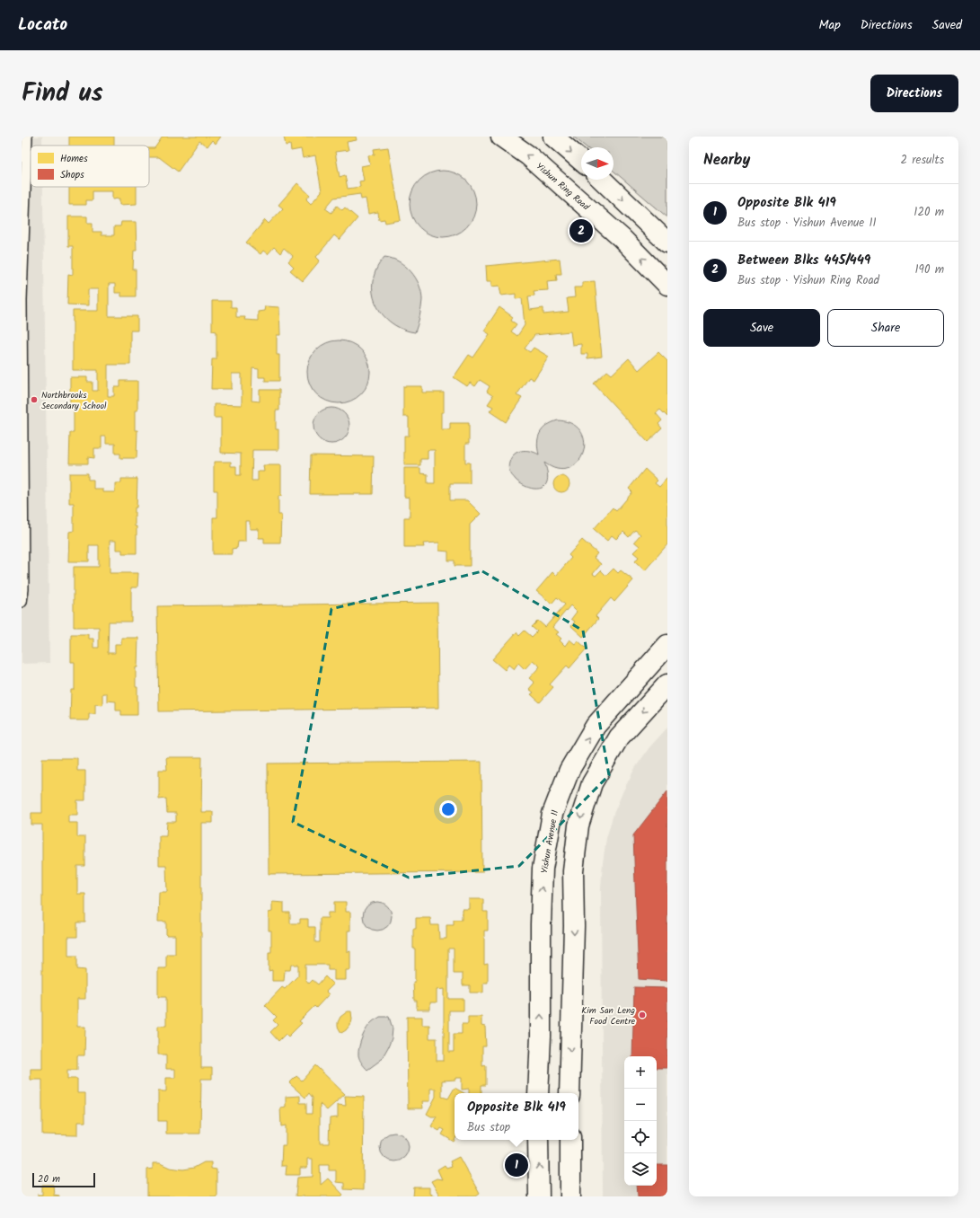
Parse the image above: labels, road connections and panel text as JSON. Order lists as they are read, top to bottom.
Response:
{
  "streets": {
    "street": ["Yishun Ring Road", "Yishun Avenue 11"]
  },
  "places": ["Northbrooks Secondary School", "Kim San Leng Food Centre"],
  "legend": ["Homes", "Shops"],
  "scale_bar": "20 m",
  "north": "right",
  "page": {
    "header": "Locato",
    "nav": ["Map", "Directions", "Saved"],
    "title": "Find us",
    "buttons": [
      "Directions",
      ["Save", "Share"]
    ],
    "heading": ["Nearby", "2 results"],
    "list": [
      {
        "mark": "1",
        "name": "Opposite Blk 419",
        "note": "Bus stop · Yishun Avenue 11",
        "value": "120 m"
      },
      {
        "mark": "2",
        "name": "Between Blks 445/449",
        "note": "Bus stop · Yishun Ring Road",
        "value": "190 m"
      }
    ],
    "pins": ["2", "1"],
    "map_buttons": ["+", "−"],
    "popup": ["Opposite Blk 419", "Bus stop"],
    "scale": "20 m"
  }
}
